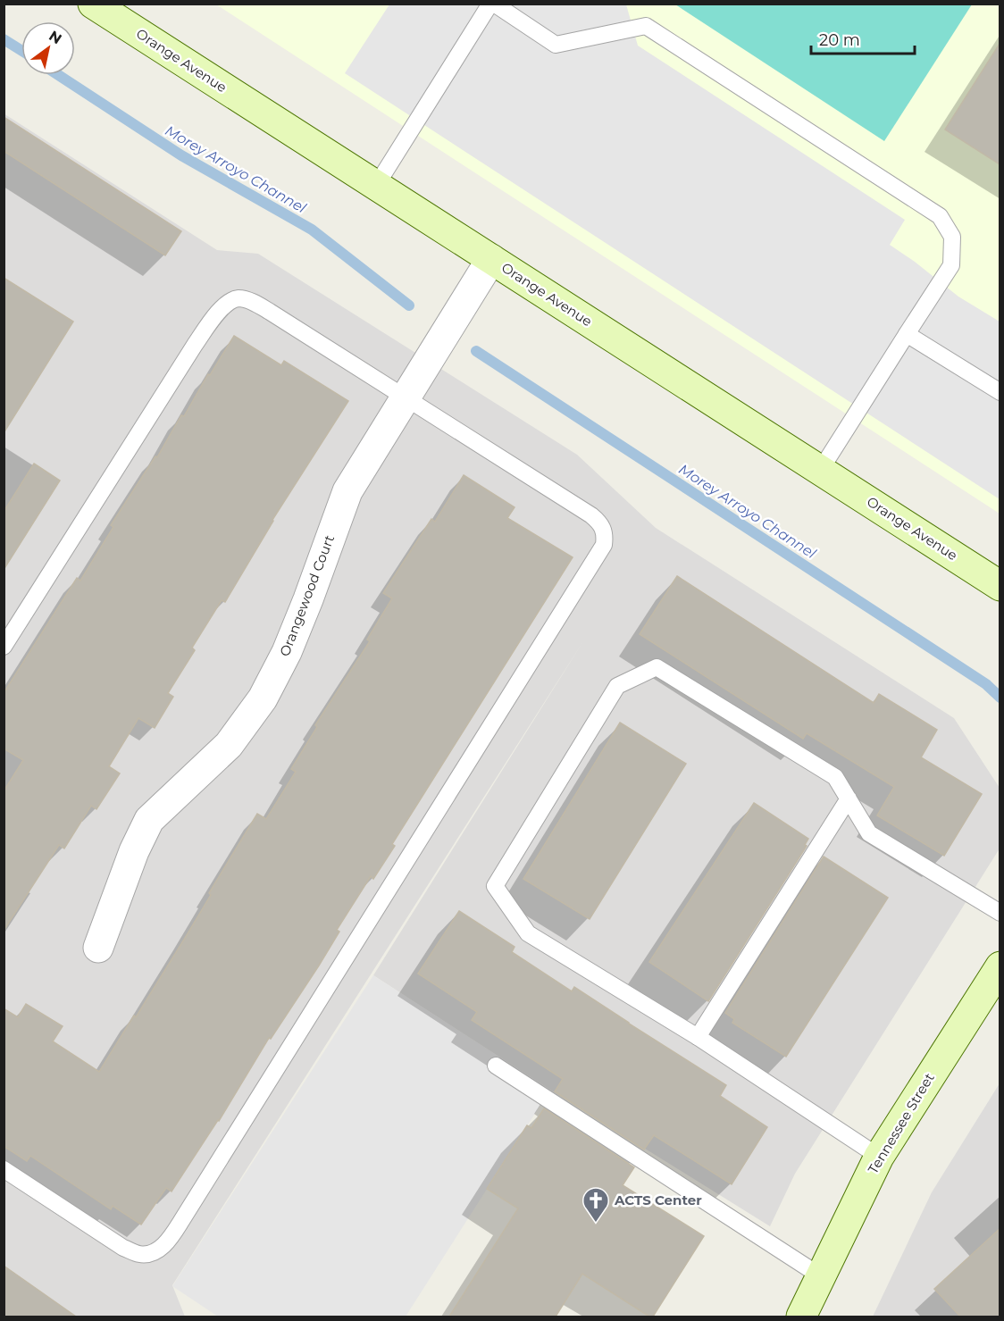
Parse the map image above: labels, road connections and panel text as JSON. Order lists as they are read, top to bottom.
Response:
{
  "streets": {
    "street": ["Orange Avenue", "Orangewood Court", "Tennessee Street"]
  },
  "crossings": [
    ["Orange Avenue", "Orangewood Court"]
  ],
  "water": ["Morey Arroyo Channel"],
  "places": {
    "church": ["ACTS Center"]
  },
  "scale_bar": "20 m",
  "north": "top right"
}
